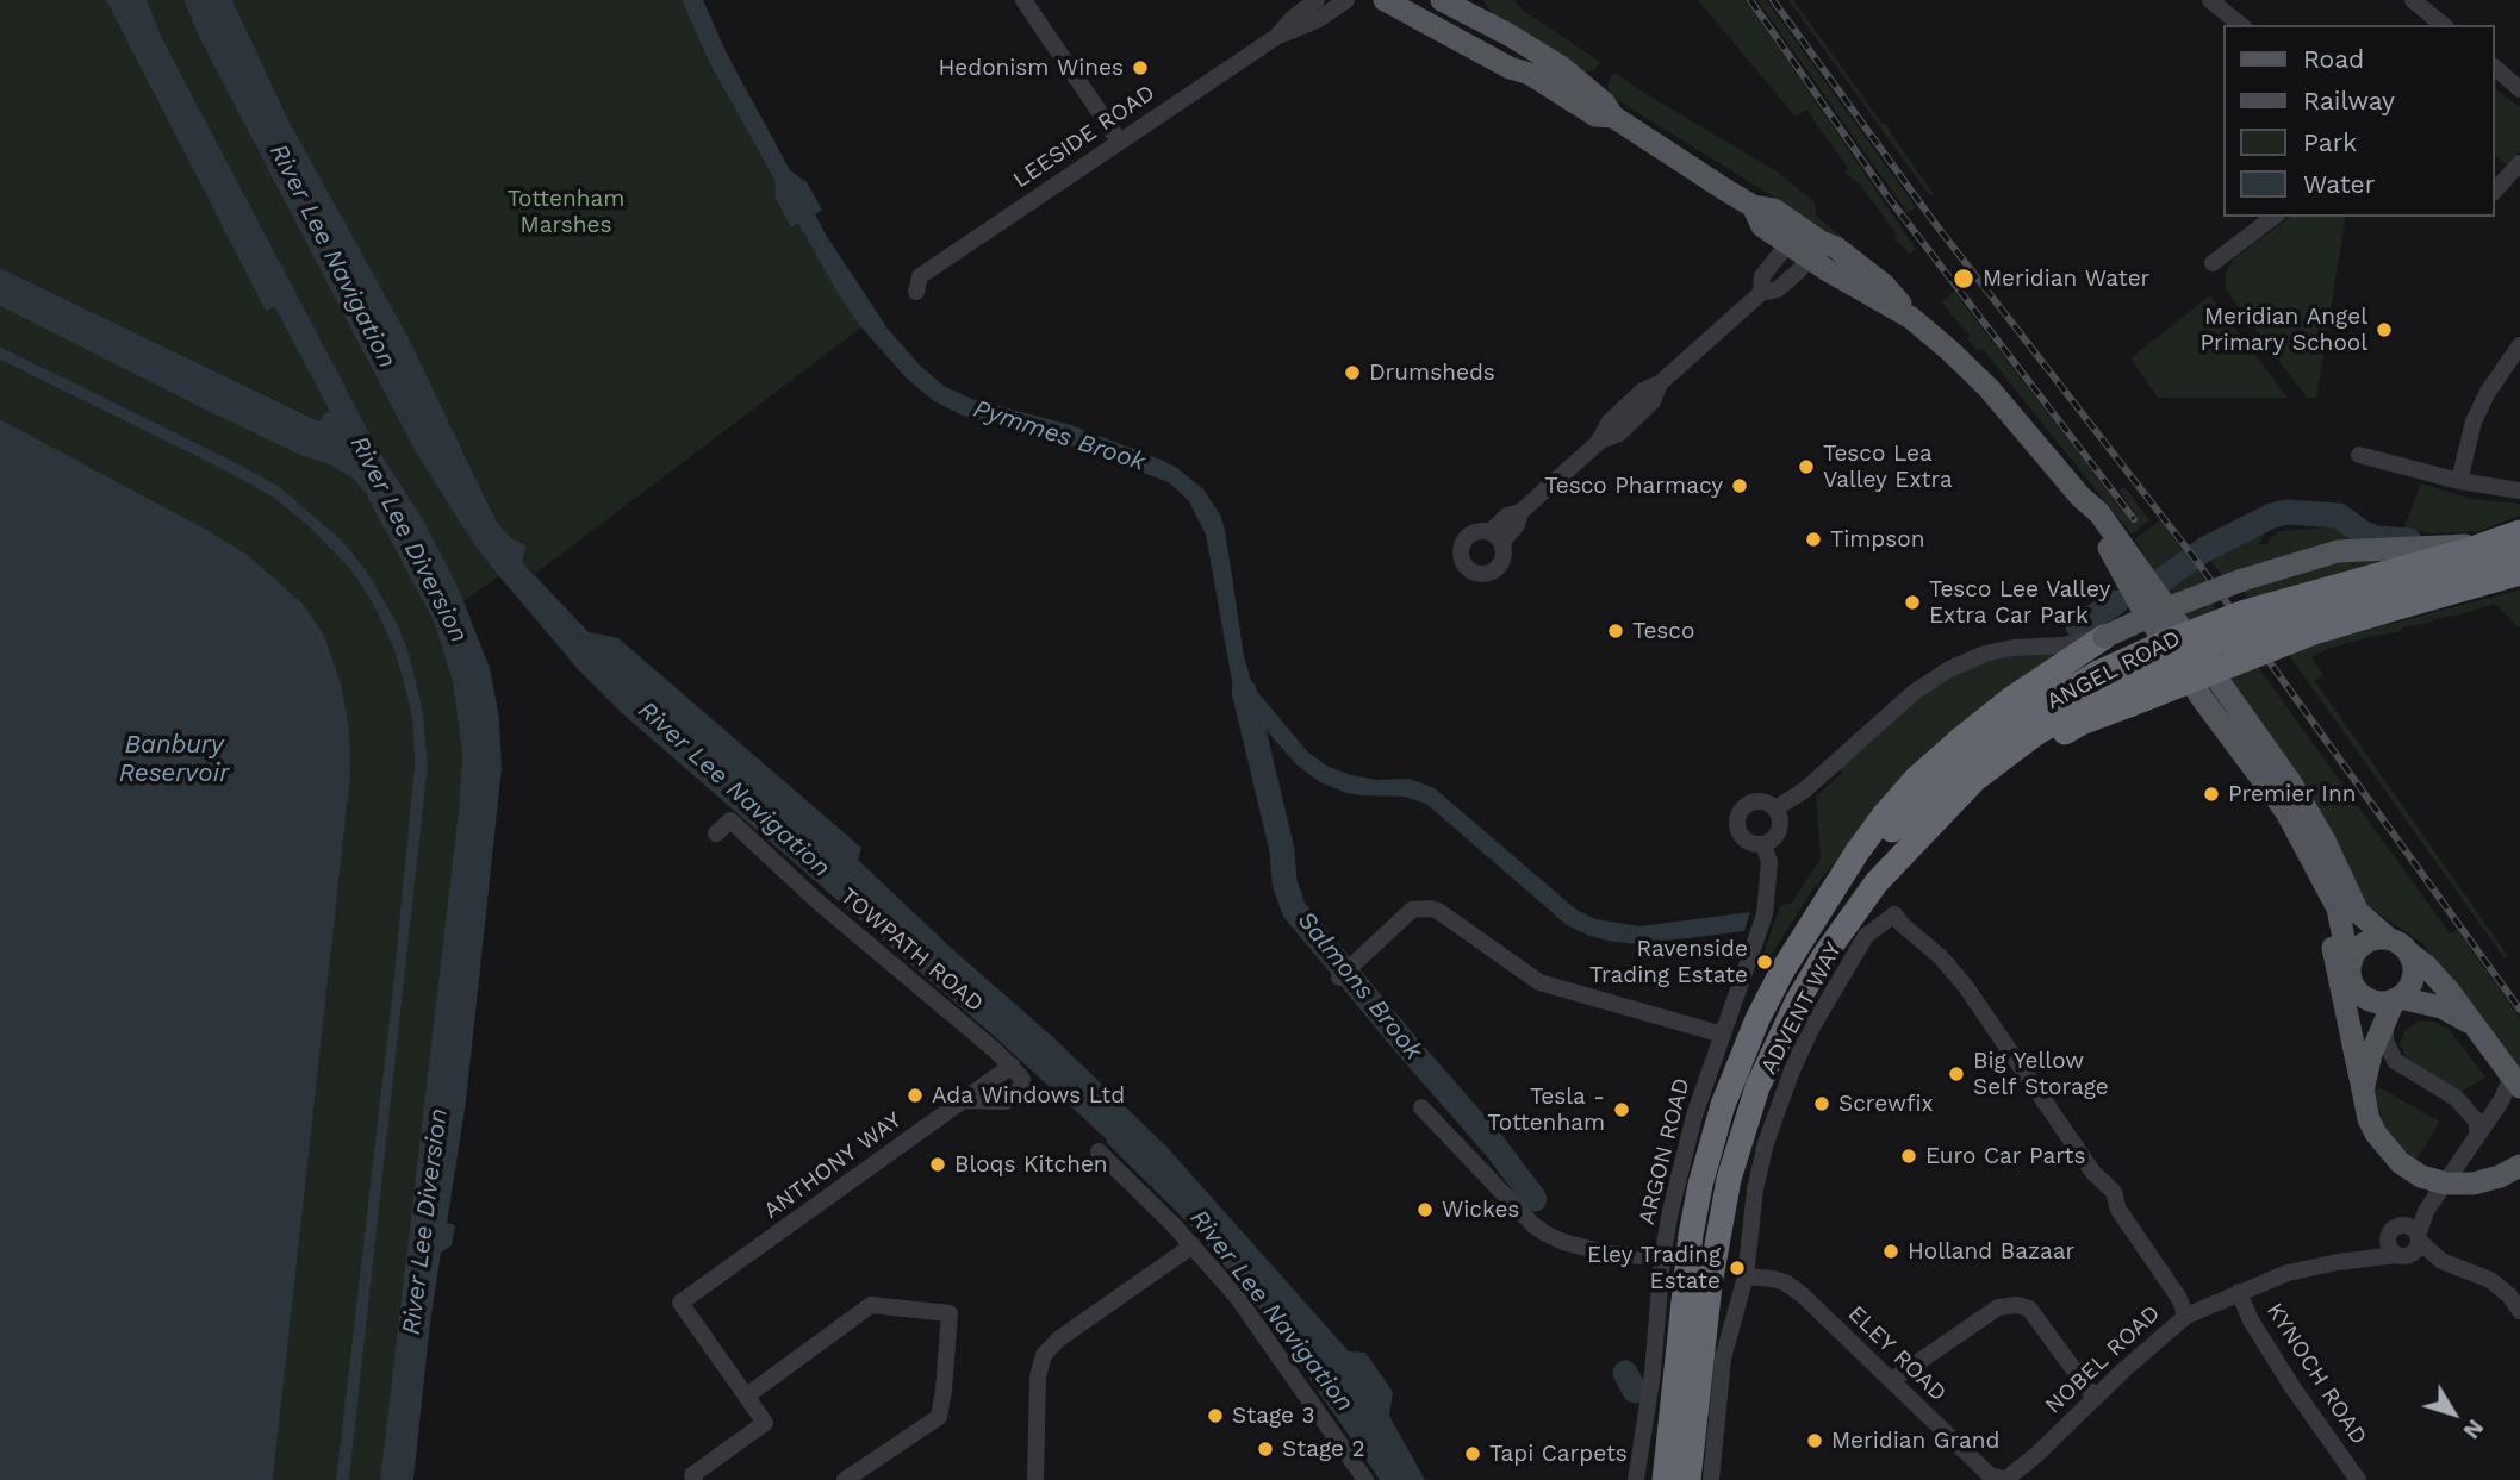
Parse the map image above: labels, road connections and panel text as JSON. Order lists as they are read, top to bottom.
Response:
{
  "streets": {
    "highway": ["ANGEL ROAD"],
    "street": [
      "LEESIDE ROAD",
      "TOWPATH ROAD",
      "ADVENT WAY",
      "ARGON ROAD",
      "ANTHONY WAY",
      "ELEY ROAD",
      "NOBEL ROAD",
      "KYNOCH ROAD"
    ]
  },
  "crossings": [
    ["TOWPATH ROAD", "ANTHONY WAY"],
    ["ADVENT WAY", "ELEY ROAD"],
    ["ADVENT WAY", "NOBEL ROAD"],
    ["ELEY ROAD", "NOBEL ROAD"],
    ["NOBEL ROAD", "KYNOCH ROAD"]
  ],
  "water": [
    "River Lee Navigation",
    "Pymmes Brook",
    "River Lee Diversion",
    "Banbury Reservoir",
    "Salmons Brook"
  ],
  "parks": ["Tottenham Marshes"],
  "places": [
    "Hedonism Wines",
    "Meridian Water",
    "Meridian Angel Primary School",
    "Drumsheds",
    "Tesco Lea Valley Extra",
    "Tesco Pharmacy",
    "Timpson",
    "Tesco Lee Valley Extra Car Park",
    "Tesco",
    "Premier Inn",
    "Ravenside Trading Estate",
    "Big Yellow Self Storage",
    "Ada Windows Ltd",
    "Screwfix",
    "Tesla - Tottenham",
    "Euro Car Parts",
    "Bloqs Kitchen",
    "Wickes",
    "Holland Bazaar",
    "Eley Trading Estate",
    "Stage 3",
    "Meridian Grand",
    "Stage 2",
    "Tapi Carpets"
  ],
  "legend": [
    "Road",
    "Railway",
    "Park",
    "Water"
  ],
  "north": "bottom right"
}
